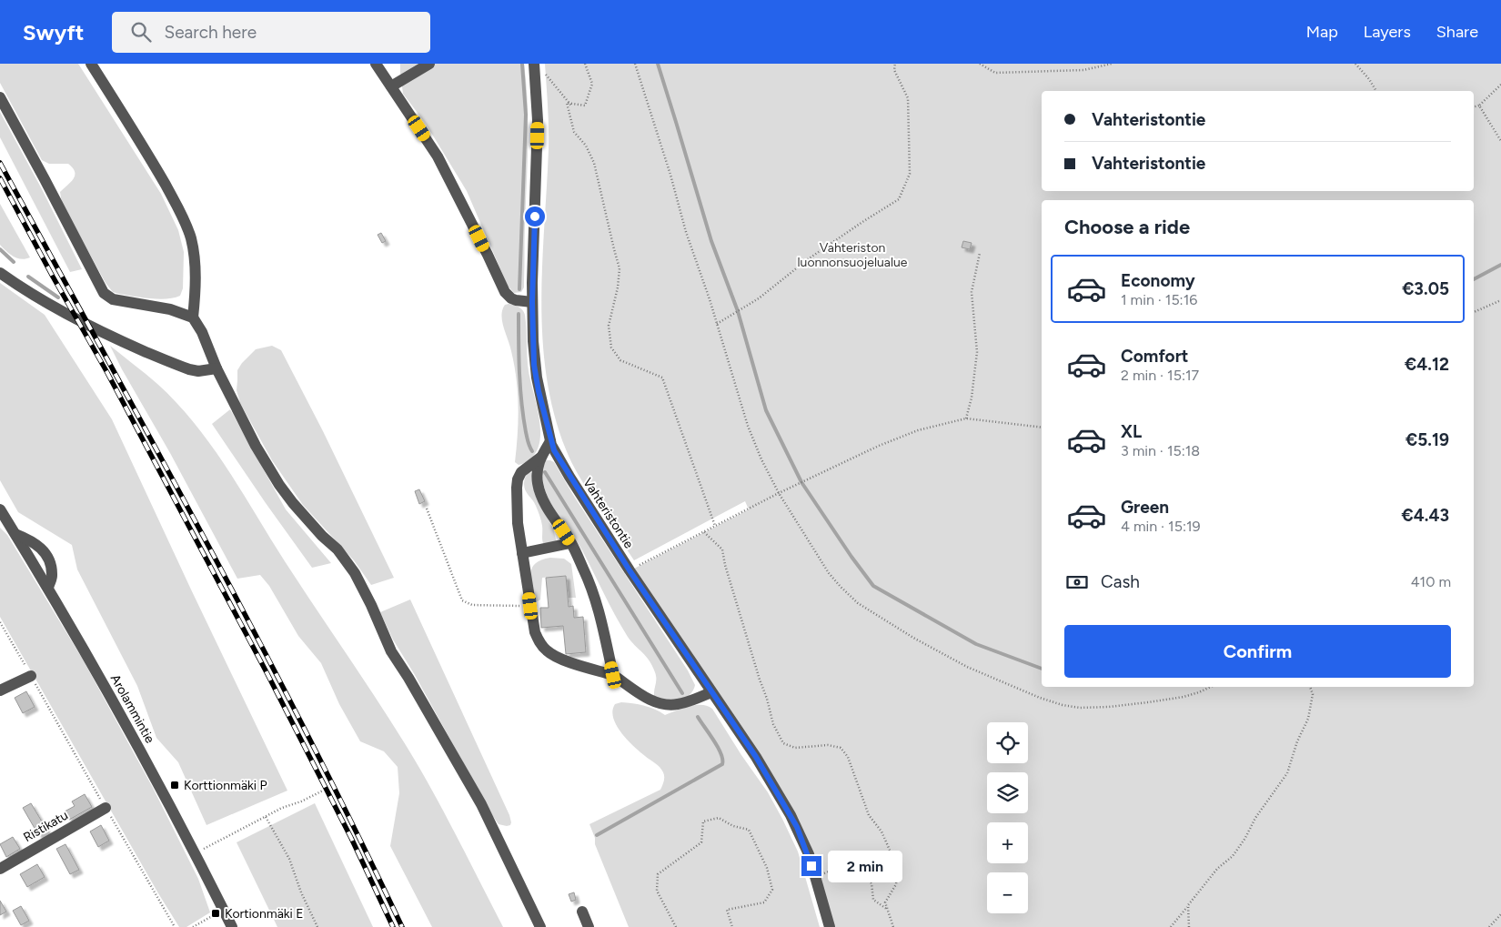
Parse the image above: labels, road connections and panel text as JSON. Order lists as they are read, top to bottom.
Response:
{
  "streets": {
    "street": ["Vahteristontie", "Arolammintie", "Ristikatu"]
  },
  "parks": ["Vahteriston luonnonsuojelualue"],
  "places": {
    "transit": ["Korttionmäki P", "Kortionmäki E"]
  },
  "page": {
    "header": "Swyft",
    "search": "Search here",
    "nav": ["Map", "Layers", "Share"],
    "banner": ["Vahteristontie", "Vahteristontie"],
    "heading": "Choose a ride",
    "list": [
      {
        "name": "Economy",
        "note": "1 min · 15:16",
        "value": "€3.05"
      },
      {
        "name": "Comfort",
        "note": "2 min · 15:17",
        "value": "€4.12"
      },
      {
        "name": "XL",
        "note": "3 min · 15:18",
        "value": "€5.19"
      },
      {
        "name": "Green",
        "note": "4 min · 15:19",
        "value": "€4.43"
      }
    ],
    "pay": ["Cash", "410 m"],
    "buttons": "Confirm",
    "map_buttons": ["+", "−"],
    "bubble": "2 min"
  }
}
